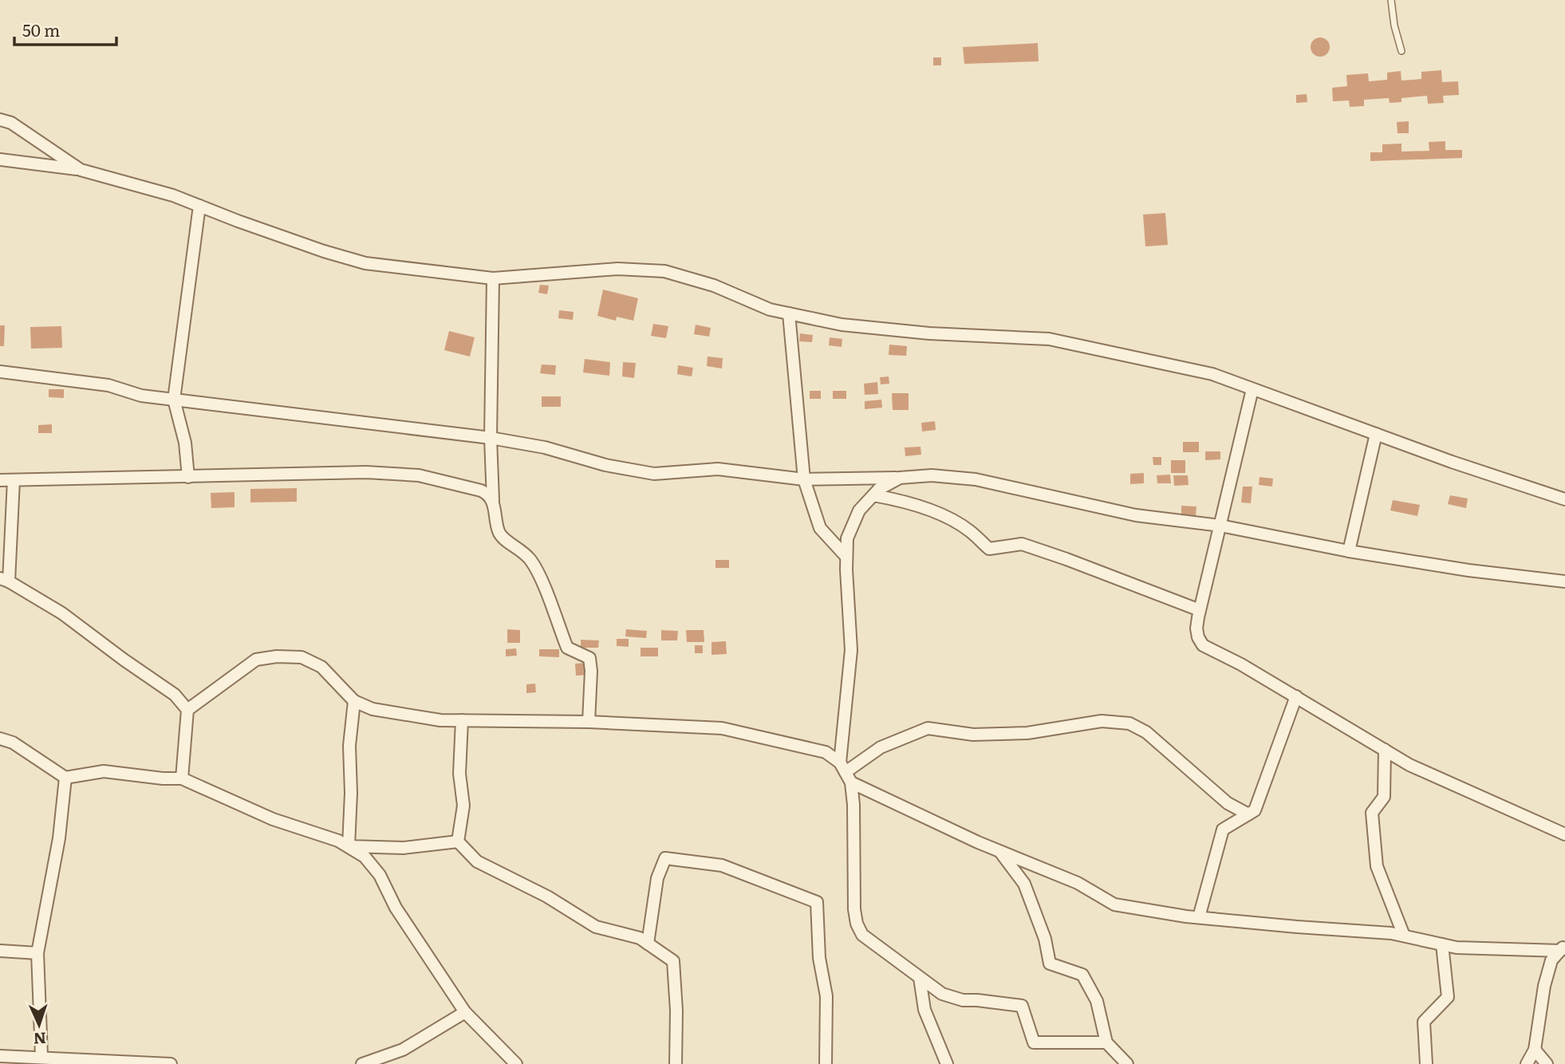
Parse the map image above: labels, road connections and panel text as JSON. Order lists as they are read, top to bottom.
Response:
{
  "scale_bar": "50 m",
  "north": "bottom"
}
